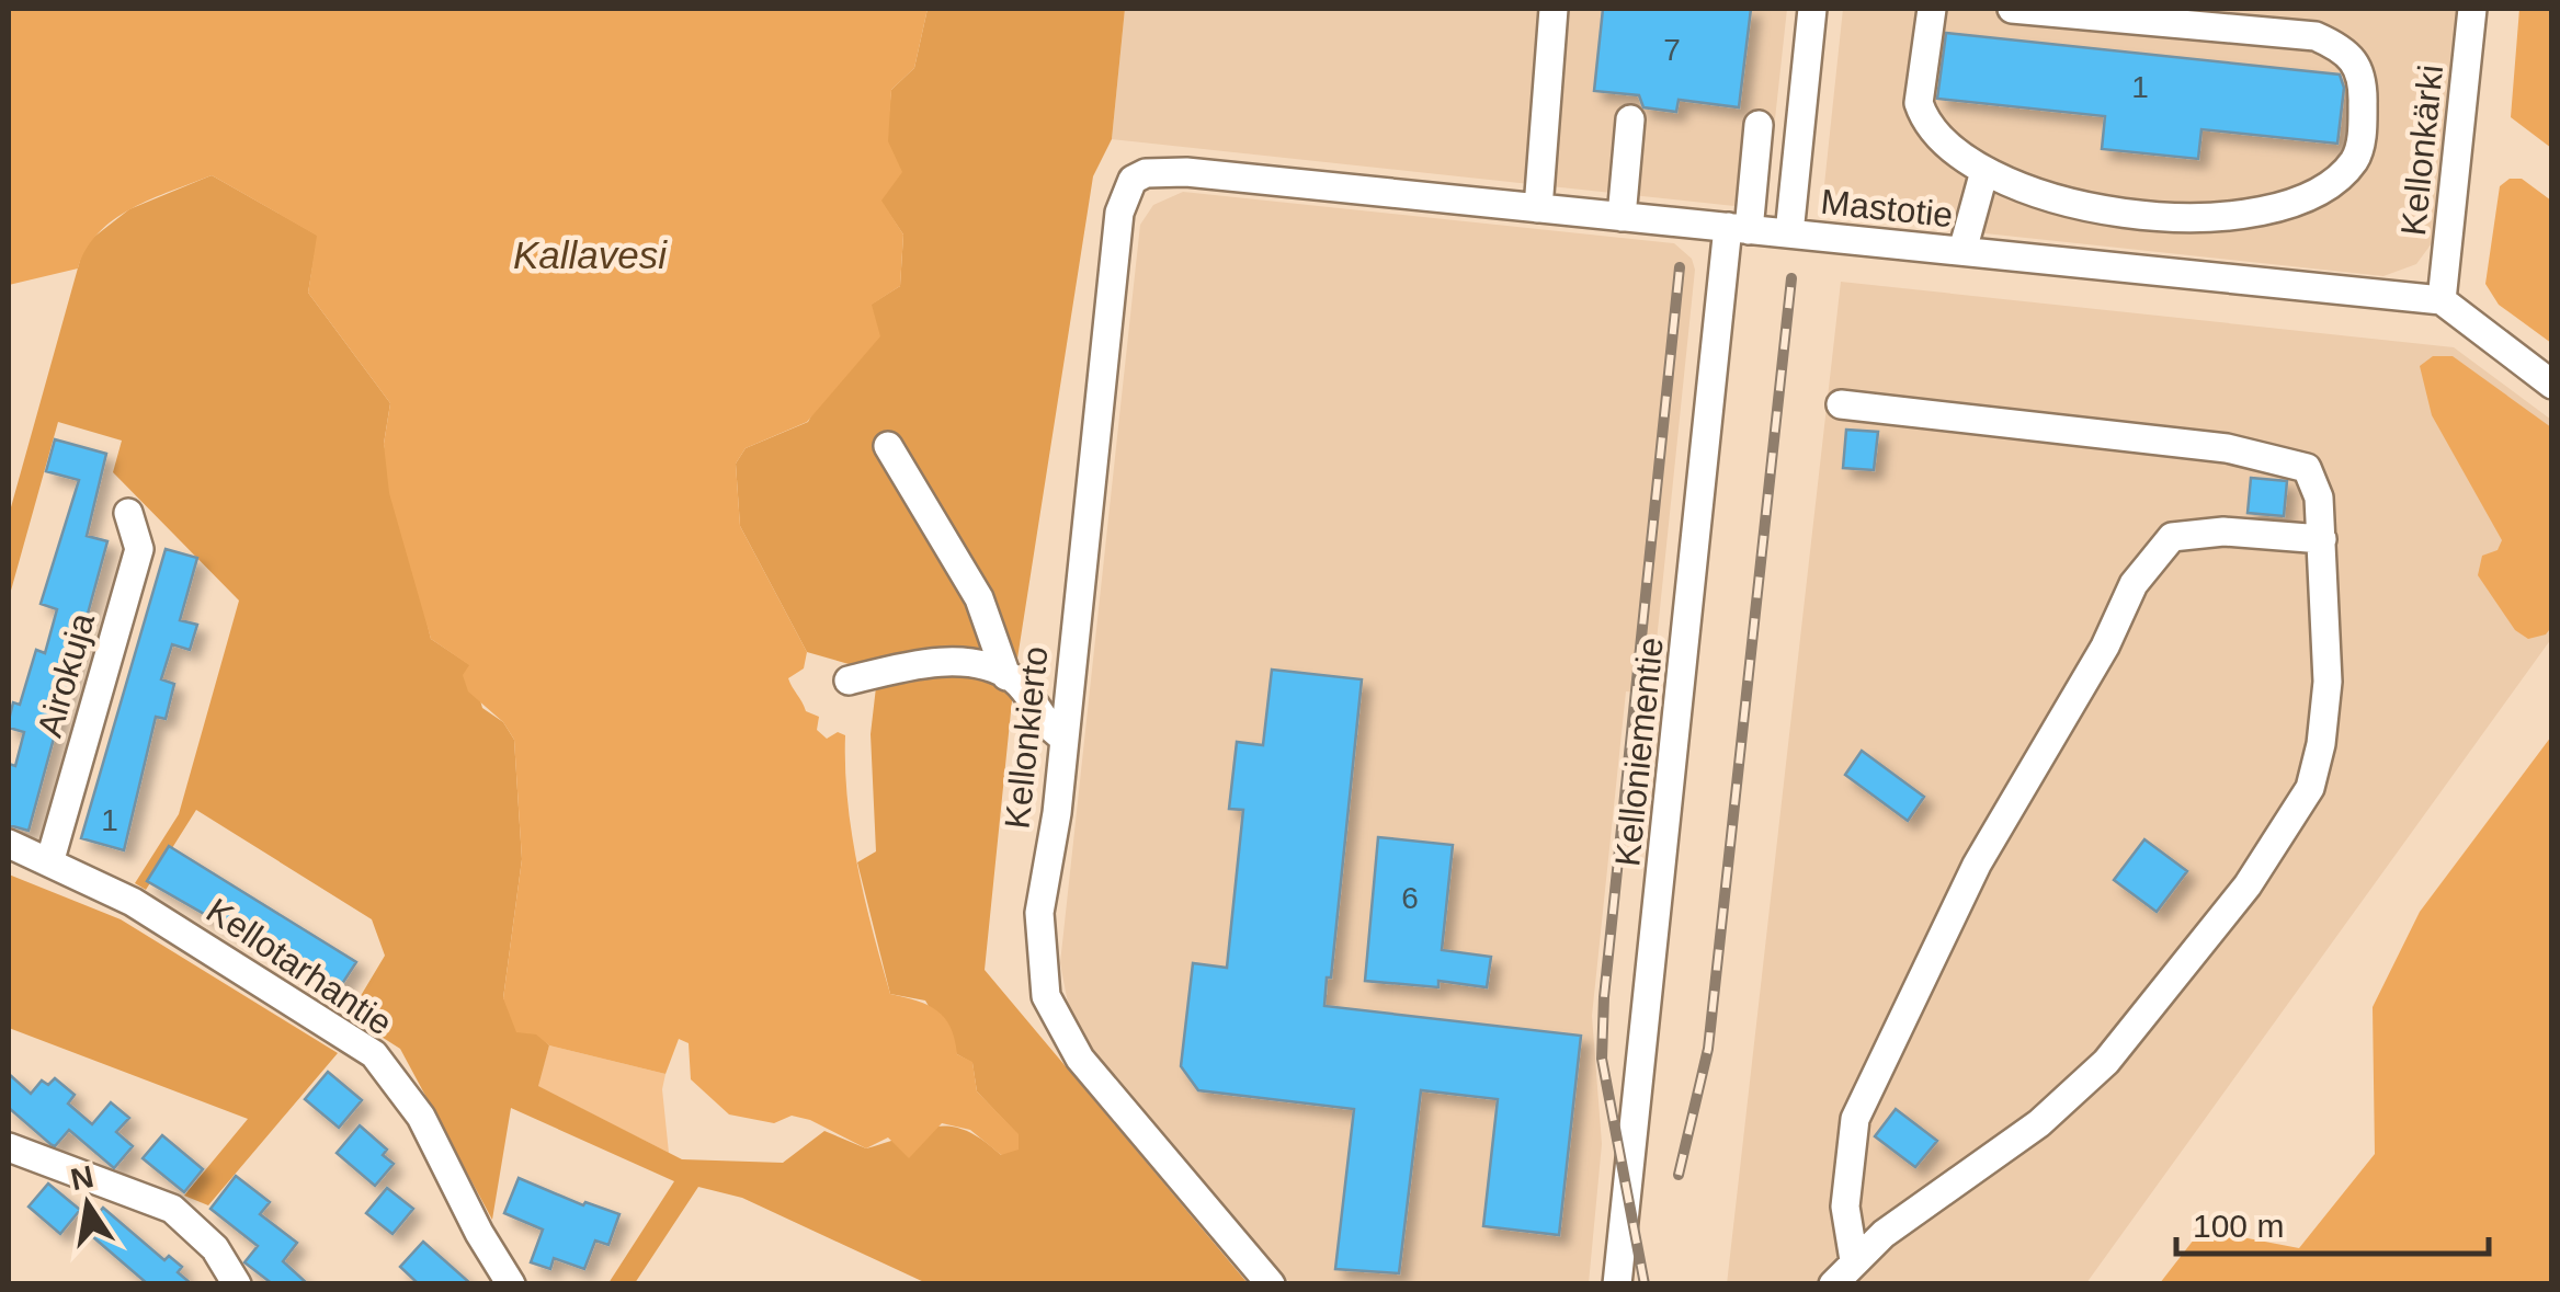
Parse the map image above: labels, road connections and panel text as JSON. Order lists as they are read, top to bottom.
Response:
{
  "streets": {
    "street": [
      "Kellonkärki",
      "Mastotie",
      "Airokuja",
      "Kellonkierto",
      "Kelloniementie",
      "Kellotarhantie"
    ]
  },
  "crossings": [
    ["Kellonkärki", "Mastotie"],
    ["Mastotie", "Kellonkierto"],
    ["Mastotie", "Kelloniementie"],
    ["Airokuja", "Kellotarhantie"]
  ],
  "water": ["Kallavesi"],
  "house_numbers": [
    "7",
    "1",
    "1",
    "6"
  ],
  "scale_bar": "100 m",
  "north": "top"
}
